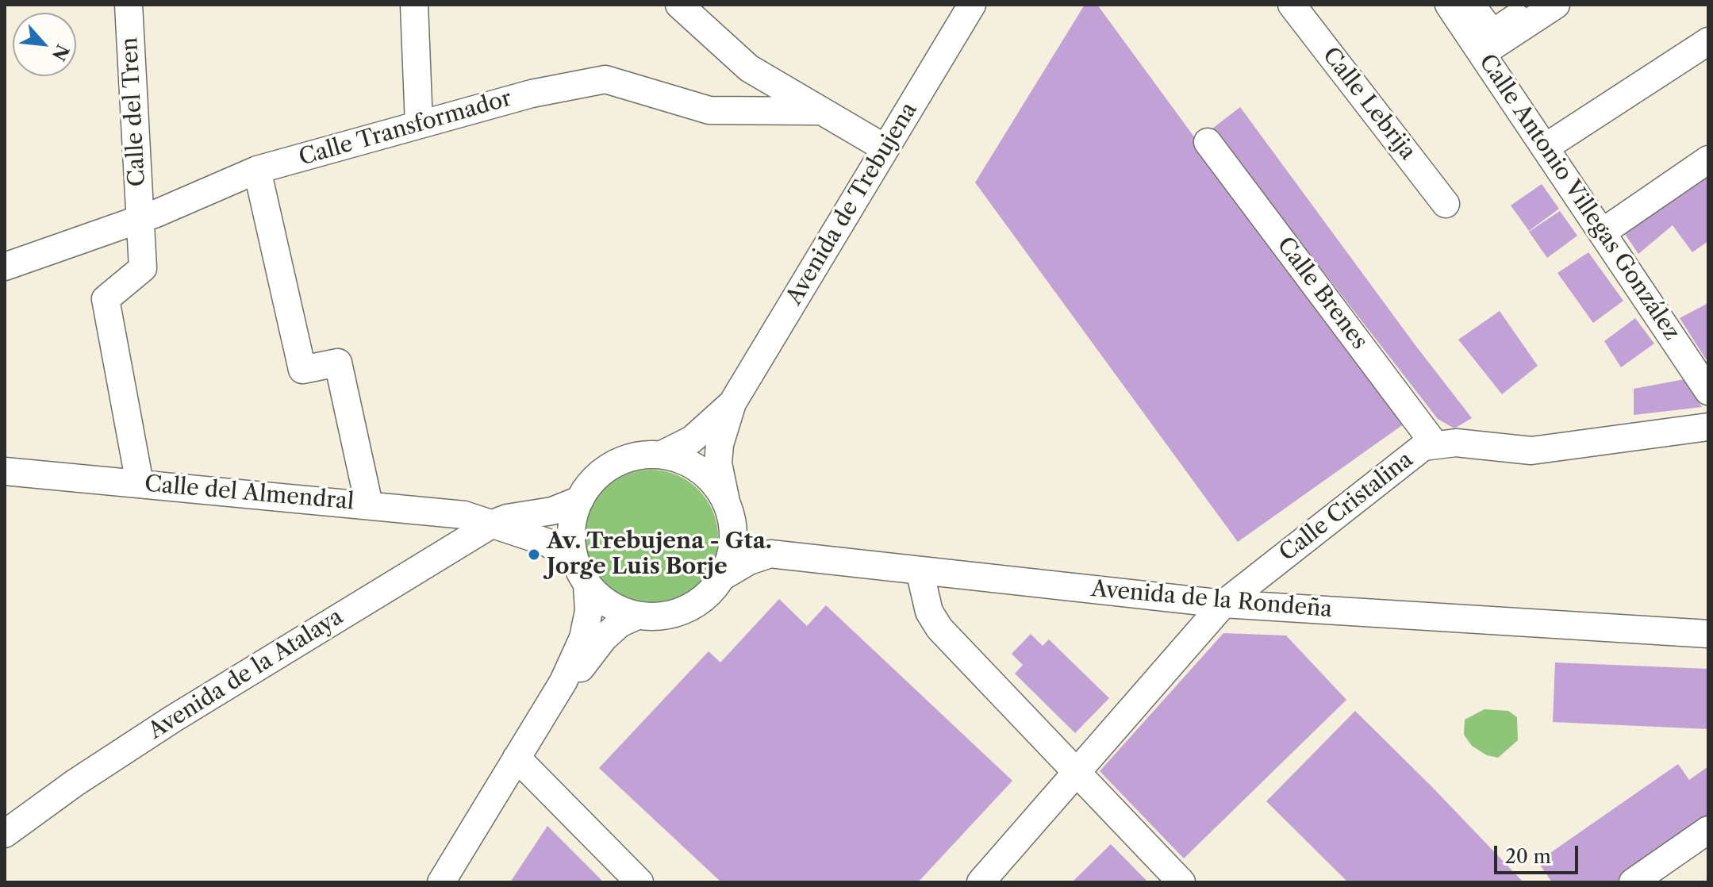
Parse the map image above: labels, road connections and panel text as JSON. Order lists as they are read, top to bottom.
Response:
{
  "streets": {
    "street": [
      "Calle Lebrija",
      "Calle del Tren",
      "Calle Transformador",
      "Calle Antonio Villegas González",
      "Avenida de Trebujena",
      "Calle Brenes",
      "Calle del Almendral",
      "Calle Cristalina",
      "Avenida de la Rondeña",
      "Avenida de la Atalaya"
    ]
  },
  "crossings": [
    ["Calle del Tren", "Calle Transformador"],
    ["Calle del Tren", "Calle del Almendral"],
    ["Avenida de Trebujena", "Calle del Almendral"],
    ["Avenida de Trebujena", "Avenida de la Rondeña"],
    ["Calle Brenes", "Calle Cristalina"],
    ["Calle del Almendral", "Avenida de la Rondeña"],
    ["Calle del Almendral", "Avenida de la Atalaya"],
    ["Calle Cristalina", "Avenida de la Rondeña"]
  ],
  "places": ["Av. Trebujena - Gta. Jorge Luis Borje"],
  "scale_bar": "20 m",
  "north": "bottom right"
}
